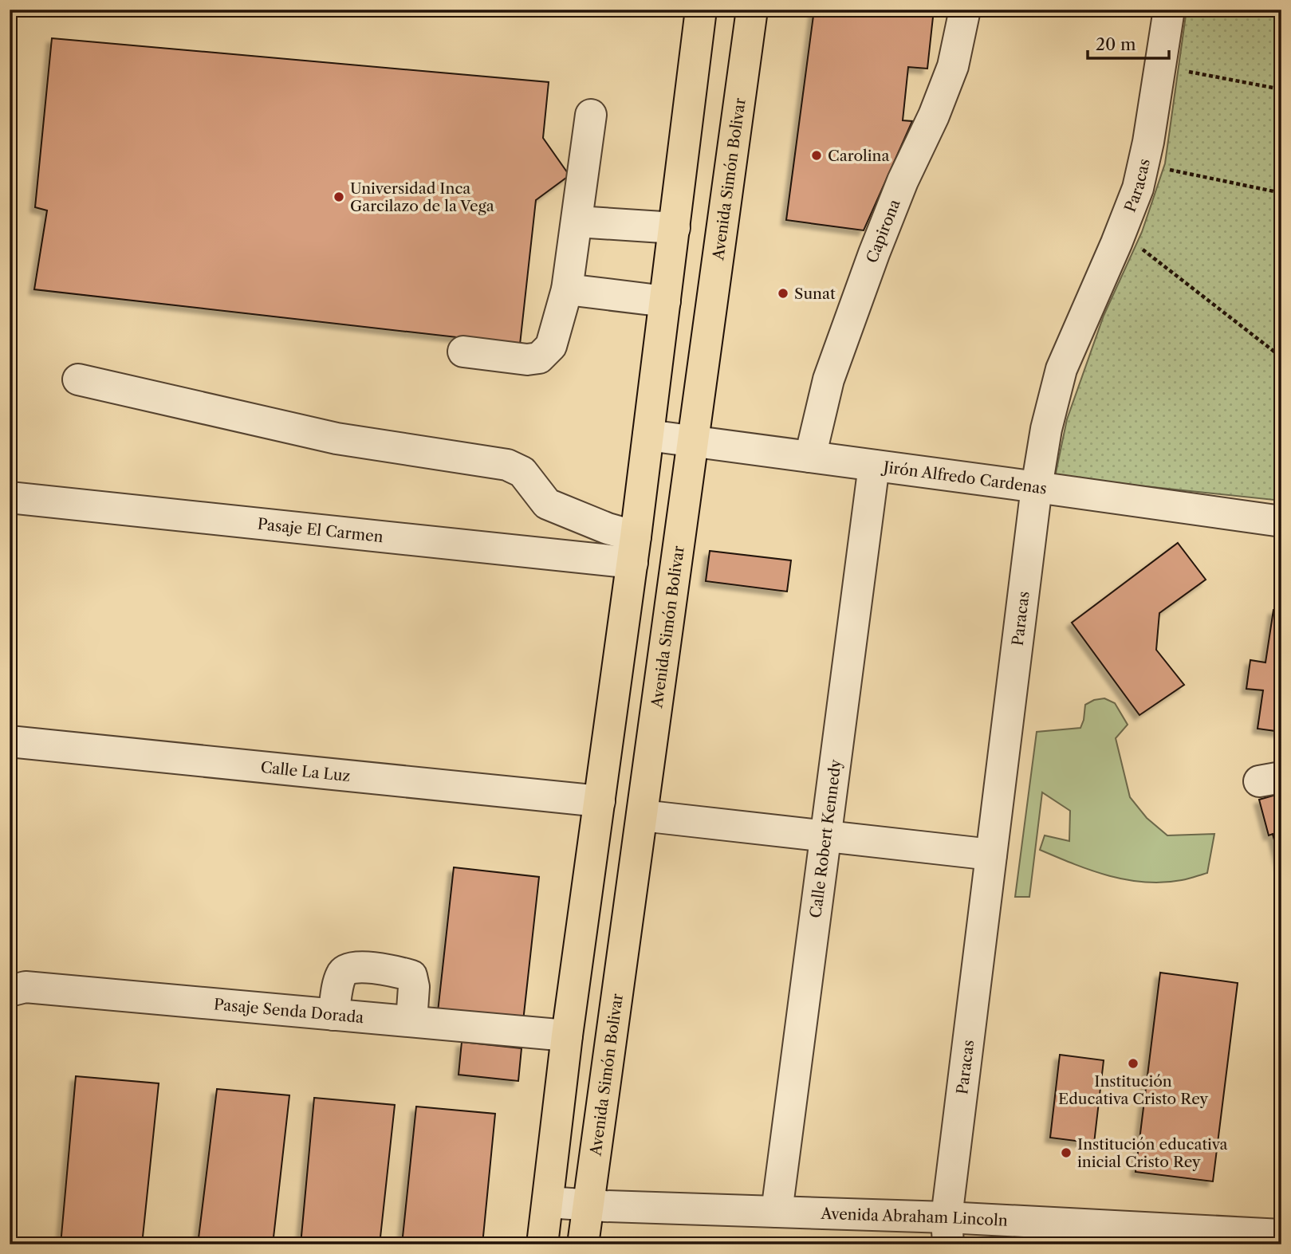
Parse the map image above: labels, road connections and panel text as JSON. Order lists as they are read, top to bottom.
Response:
{
  "streets": {
    "main road": ["Avenida Simón Bolivar"],
    "street": [
      "Paracas",
      "Capirona",
      "Jirón Alfredo Cardenas",
      "Pasaje El Carmen",
      "Calle La Luz",
      "Calle Robert Kennedy",
      "Pasaje Senda Dorada",
      "Avenida Abraham Lincoln"
    ]
  },
  "crossings": [
    ["Avenida Simón Bolivar", "Jirón Alfredo Cardenas"],
    ["Avenida Simón Bolivar", "Avenida Abraham Lincoln"],
    ["Paracas", "Jirón Alfredo Cardenas"],
    ["Paracas", "Avenida Abraham Lincoln"],
    ["Capirona", "Jirón Alfredo Cardenas"],
    ["Jirón Alfredo Cardenas", "Calle Robert Kennedy"],
    ["Calle Robert Kennedy", "Avenida Abraham Lincoln"]
  ],
  "places": [
    "Carolina",
    "Universidad Inca Garcilazo de la Vega",
    "Sunat",
    "Institución Educativa Cristo Rey",
    "Institución educativa inicial Cristo Rey"
  ],
  "scale_bar": "20 m"
}
